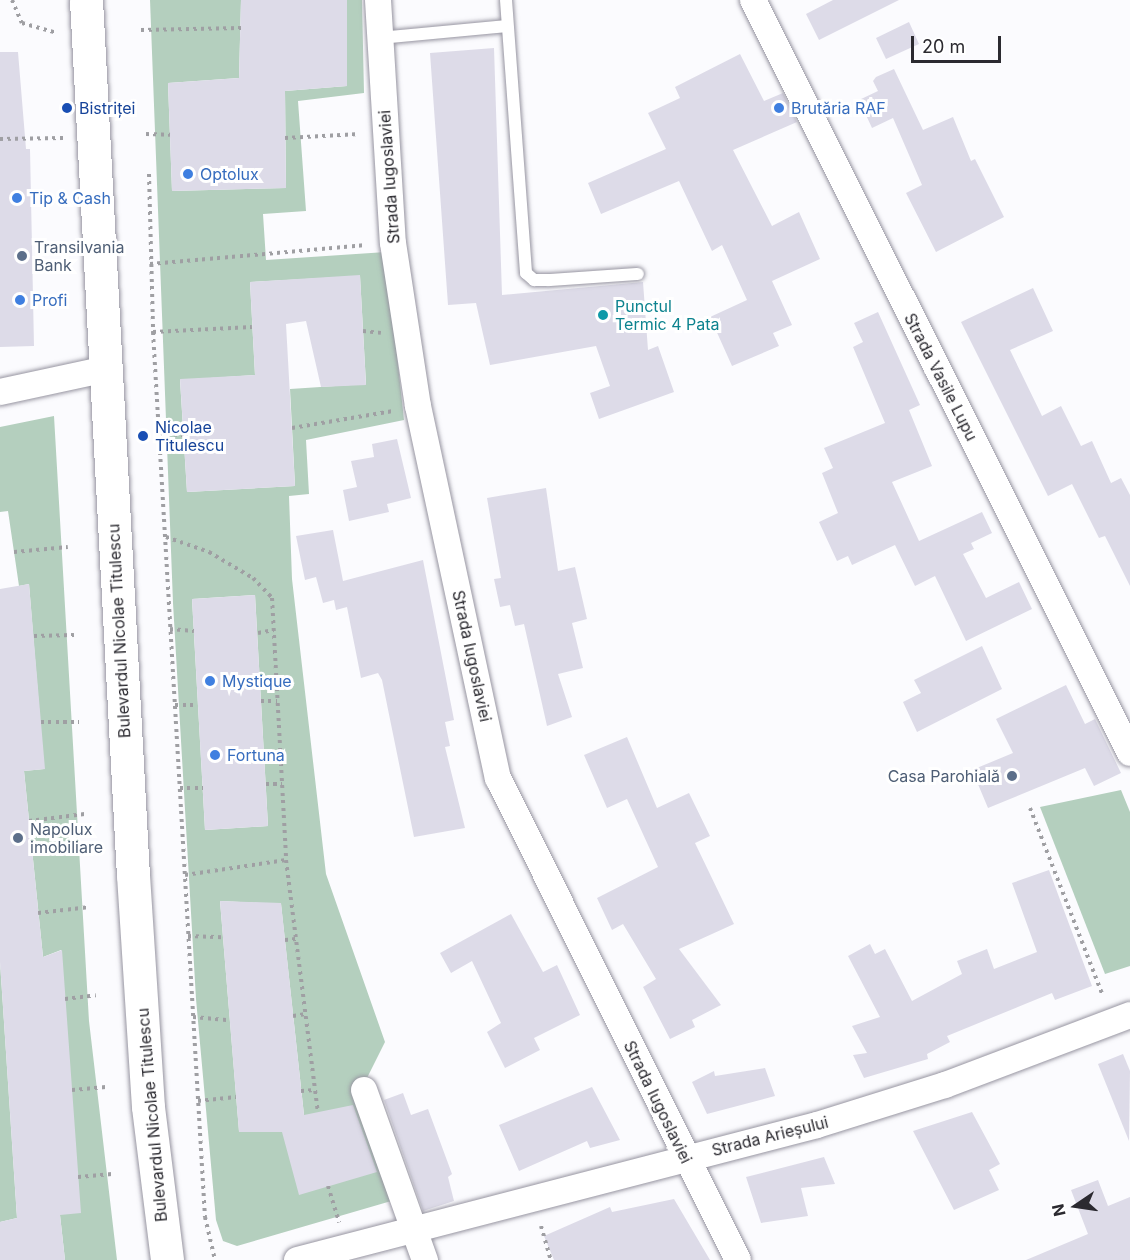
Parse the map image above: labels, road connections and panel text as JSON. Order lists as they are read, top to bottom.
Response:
{
  "streets": {
    "main road": ["Bulevardul Nicolae Titulescu"],
    "street": ["Strada Iugoslaviei", "Strada Vasile Lupu", "Strada Arieșului"]
  },
  "crossings": [
    ["Strada Iugoslaviei", "Strada Arieșului"]
  ],
  "places": [
    "Bistriței",
    "Brutăria RAF",
    "Optolux",
    "Tip & Cash",
    "Transilvania Bank",
    "Profi",
    "Punctul Termic 4 Pata",
    "Nicolae Titulescu",
    "Mystique",
    "Fortuna",
    "Casa Parohială",
    "Napolux imobiliare"
  ],
  "scale_bar": "20 m",
  "north": "left"
}
